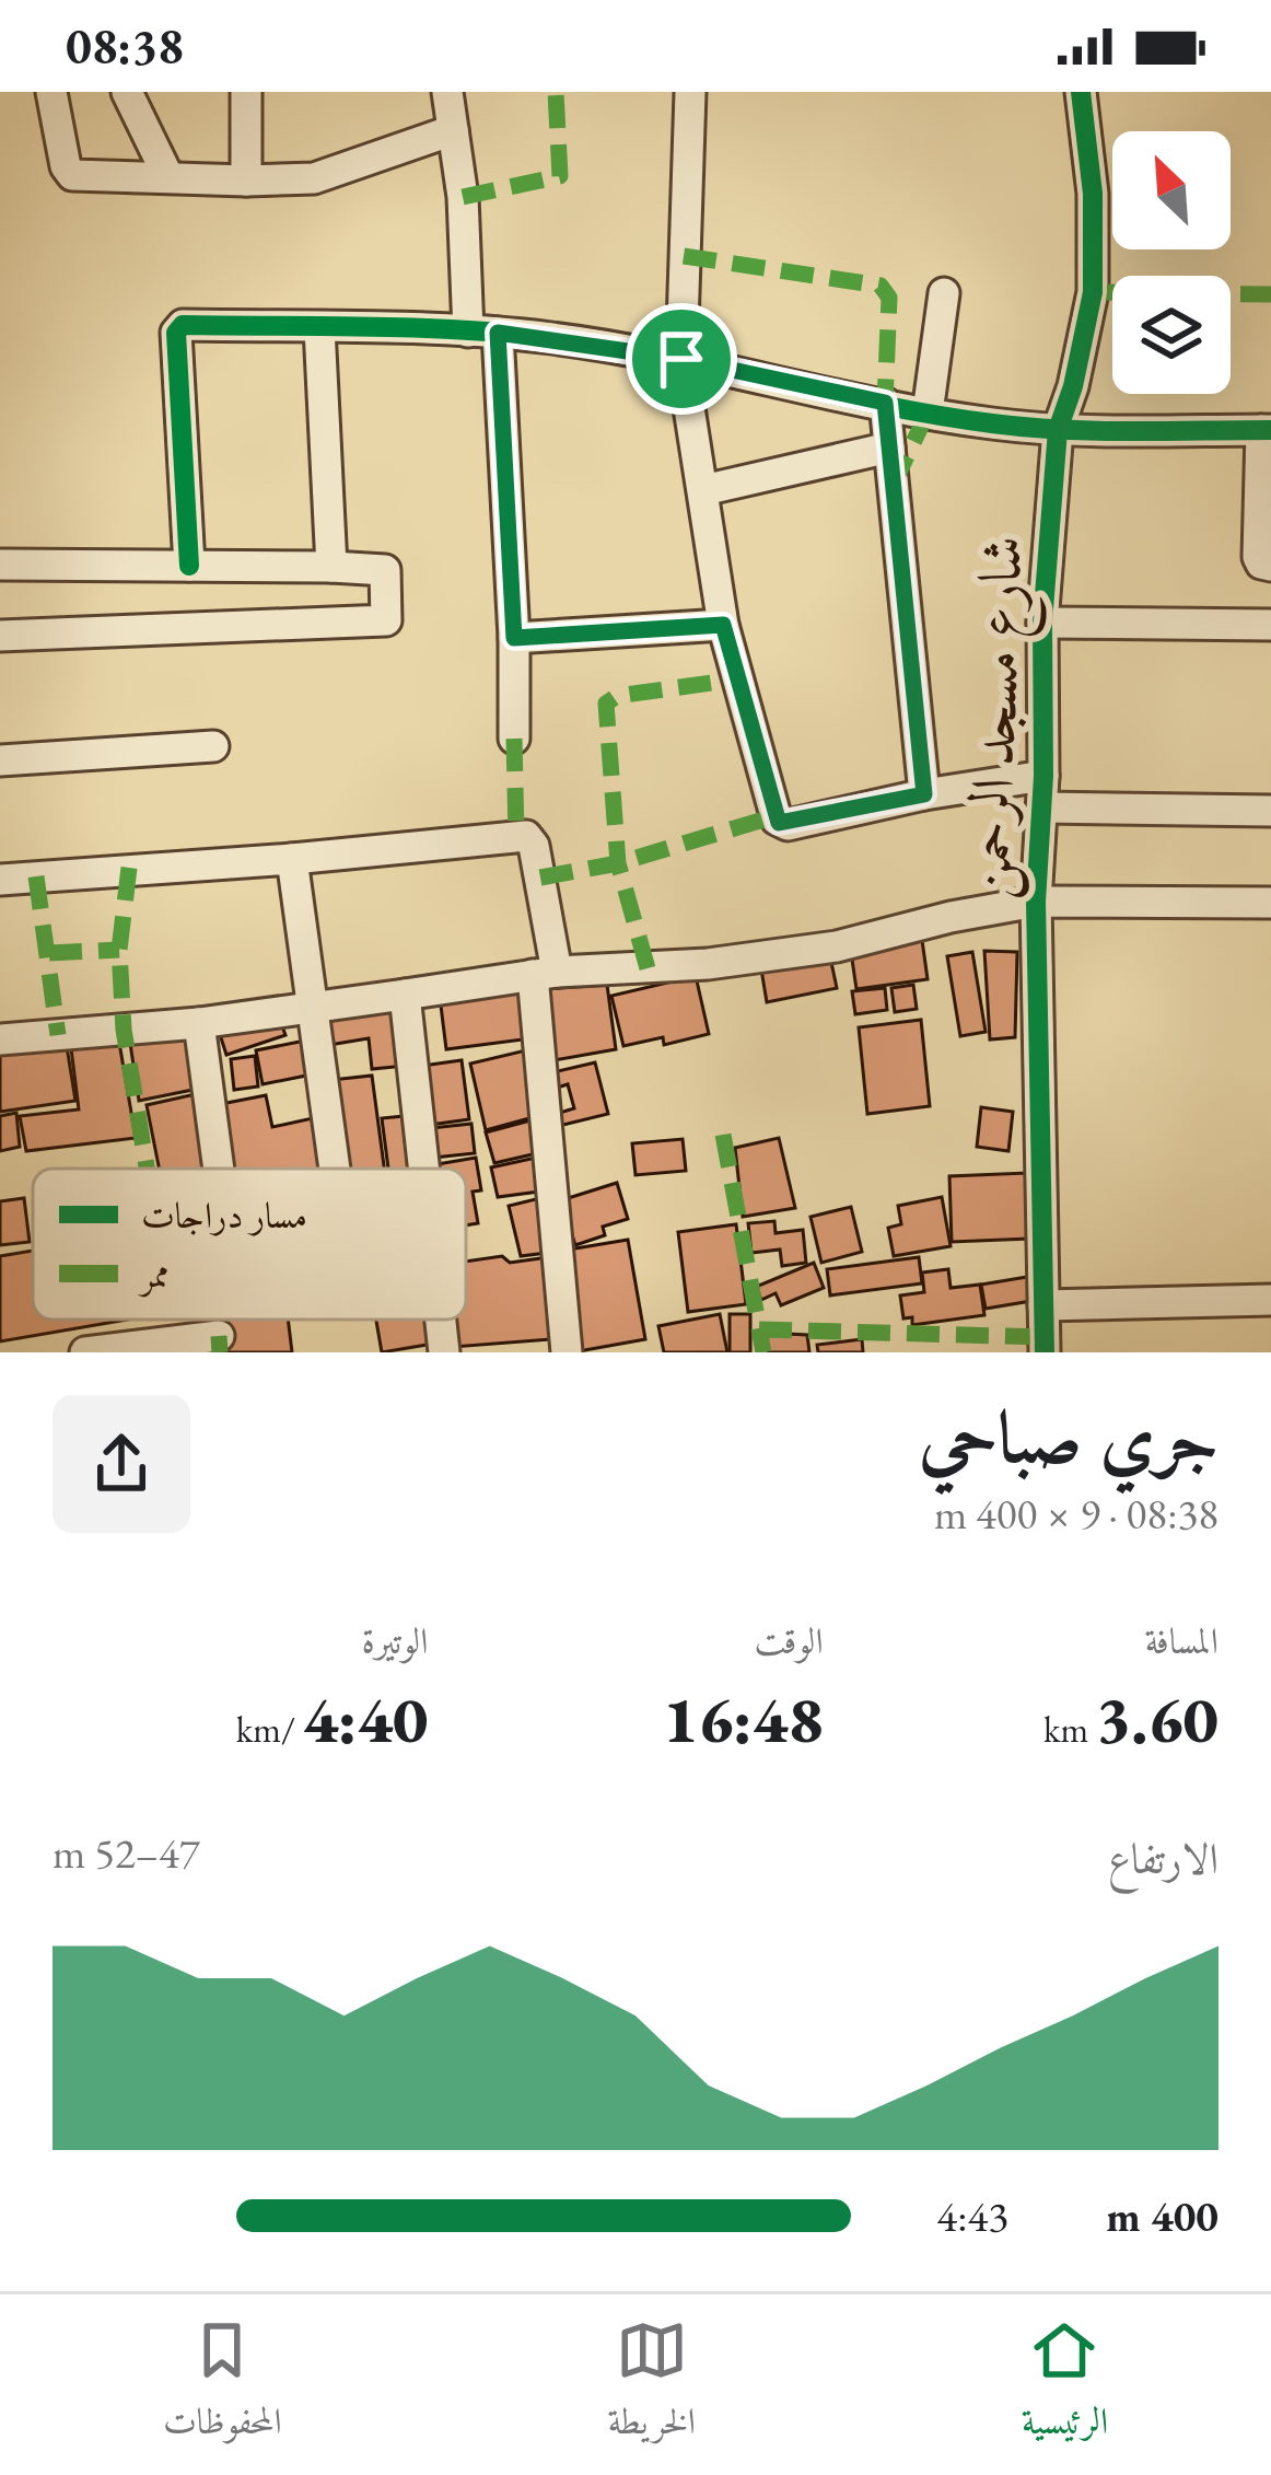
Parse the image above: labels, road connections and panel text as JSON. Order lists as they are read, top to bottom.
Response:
{
  "streets": {
    "street": ["شارع مسجد الرحمن"]
  },
  "legend": ["مسار دراجات", "ممر"],
  "north": "top left",
  "page": {
    "status": "08:38",
    "heading": ["جري صباحي", "08:38 · 9 × 400 m"],
    "stats": [
      ["المسافة", "3.60 km"],
      ["الوقت", "16:48"],
      ["الوتيرة", "4:40 /km"]
    ],
    "chart": ["الارتفاع", "47–52 m"],
    "list": [
      {
        "name": "400 m",
        "note": "4:43"
      }
    ],
    "tabs": ["الرئيسية", "الخريطة", "المحفوظات"]
  }
}
